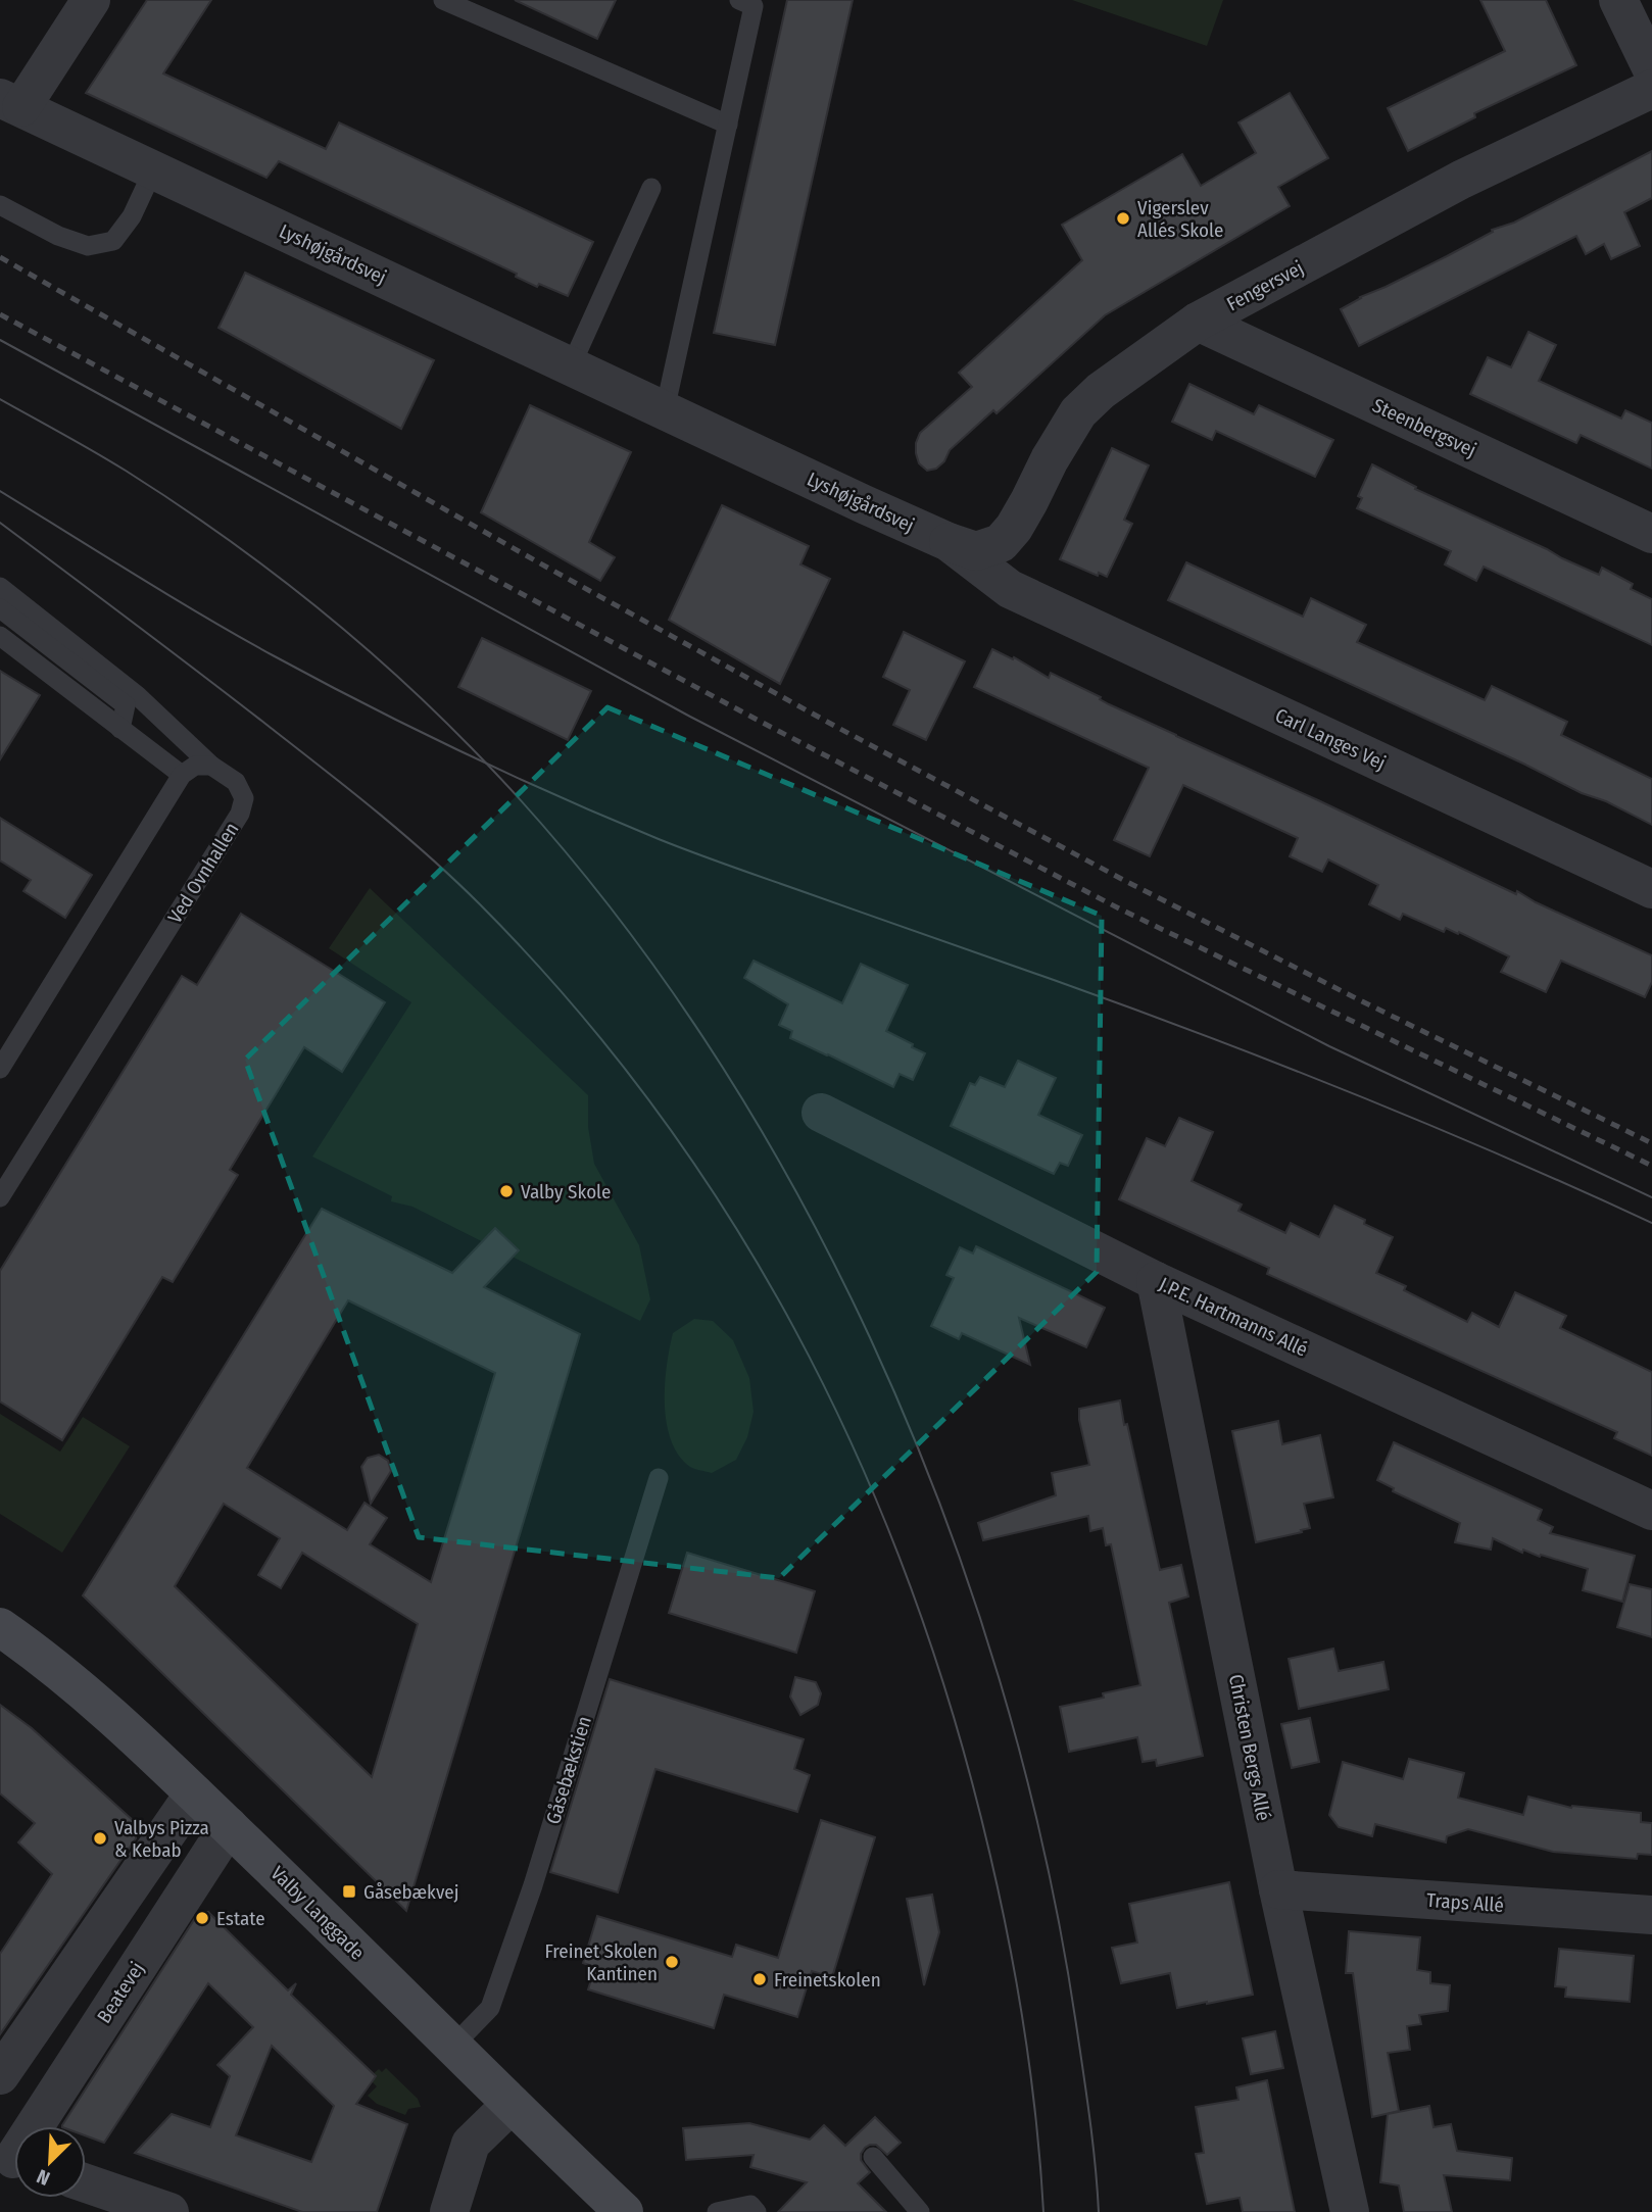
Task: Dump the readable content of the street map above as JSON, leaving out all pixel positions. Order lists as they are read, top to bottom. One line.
{"streets":{"street":["Lyshøjgårdsvej","Fengersvej","Steenbergsvej","Carl Langes Vej","J.P.E. Hartmanns Allé","Christen Bergs Allé","Traps Allé","Valby Langgade","Beatevej"],"lane":["Ved Ovnhallen","Gåsebækstien"]},"crossings":[["Lyshøjgårdsvej","Fengersvej"],["Lyshøjgårdsvej","Carl Langes Vej"],["Fengersvej","Steenbergsvej"],["J.P.E. Hartmanns Allé","Christen Bergs Allé"],["Christen Bergs Allé","Traps Allé"],["Gåsebækstien","Valby Langgade"],["Valby Langgade","Beatevej"]],"places":{"other":["Vigerslev Allés Skole","Valby Skole","Valbys Pizza & Kebab","Estate","Freinet Skolen Kantinen","Freinetskolen"],"transit":["Gåsebækvej"]},"north":"bottom left"}
